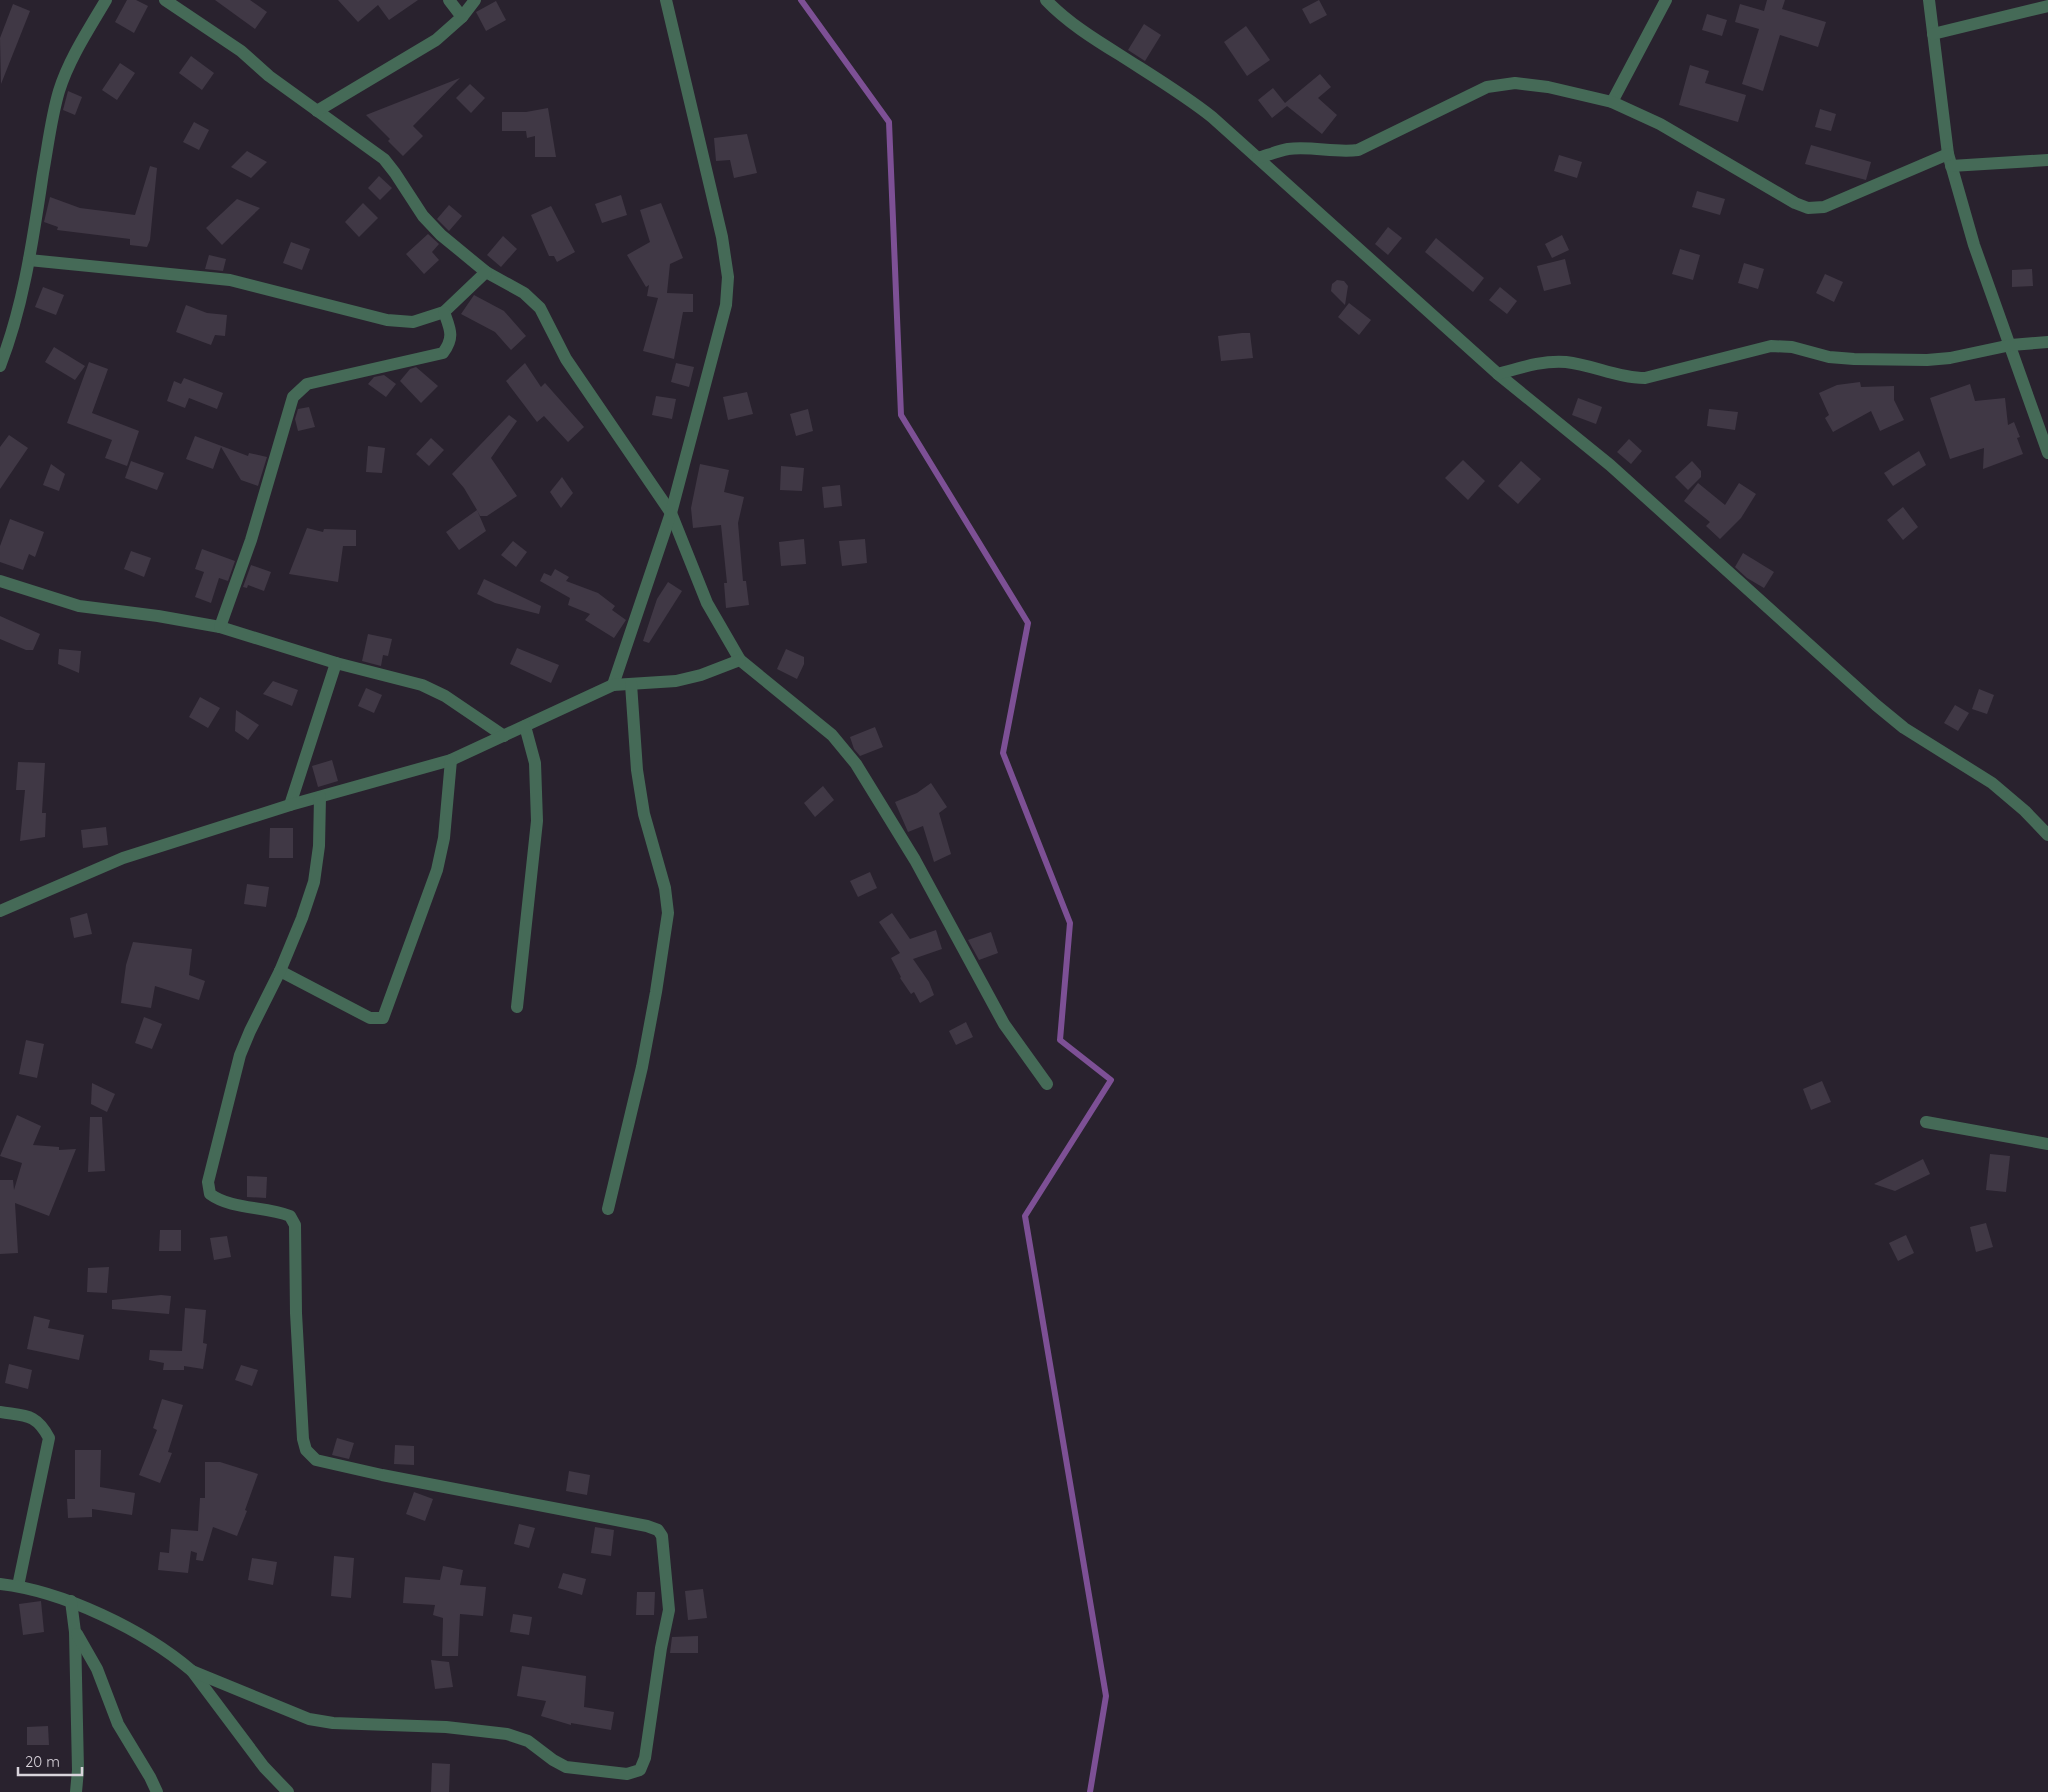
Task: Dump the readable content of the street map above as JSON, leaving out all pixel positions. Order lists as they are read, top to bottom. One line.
{"scale_bar":"20 m"}
